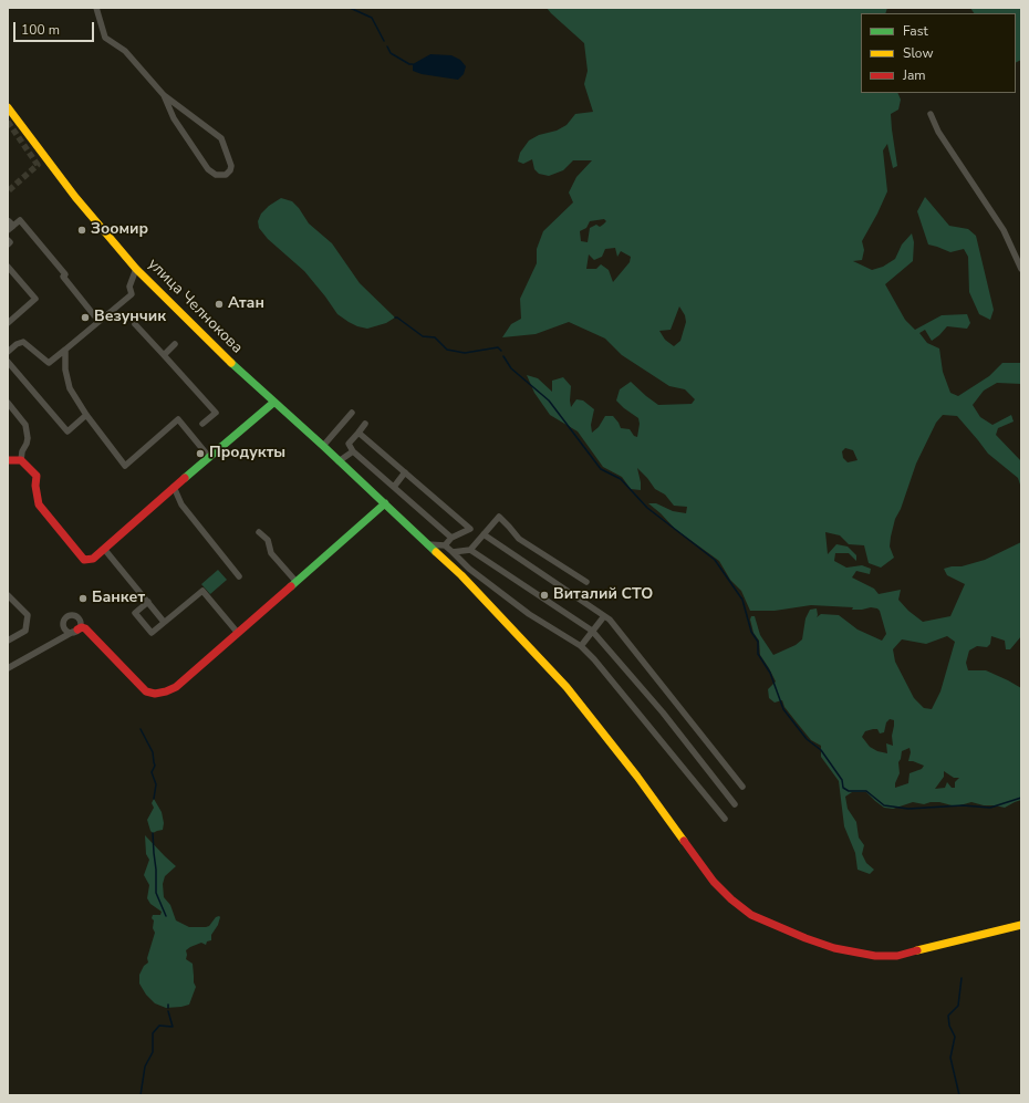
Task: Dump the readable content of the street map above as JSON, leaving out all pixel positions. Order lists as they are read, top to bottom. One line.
{"streets":{"main road":["улица Челнокова"]},"places":["Зоомир","Атан","Везунчик","Продукты","Виталий СТО","Банкет"],"legend":["Fast","Slow","Jam"],"scale_bar":"100 m"}
